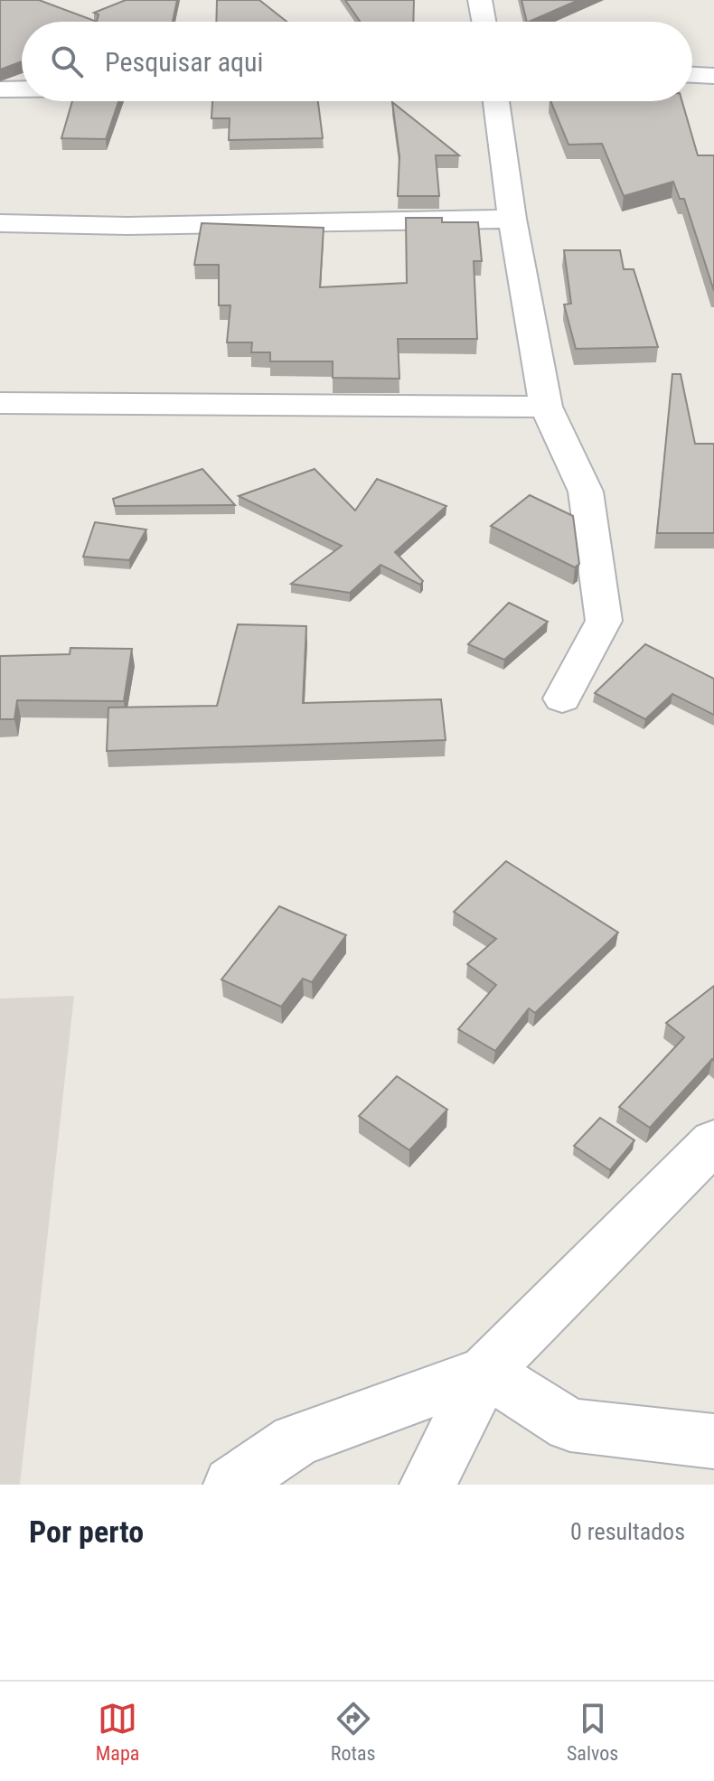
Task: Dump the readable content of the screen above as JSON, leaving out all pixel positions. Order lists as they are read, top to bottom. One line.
{"page":{"search":"Pesquisar aqui","heading":["Por perto","0 resultados"],"nav":["Mapa","Rotas","Salvos"]}}
